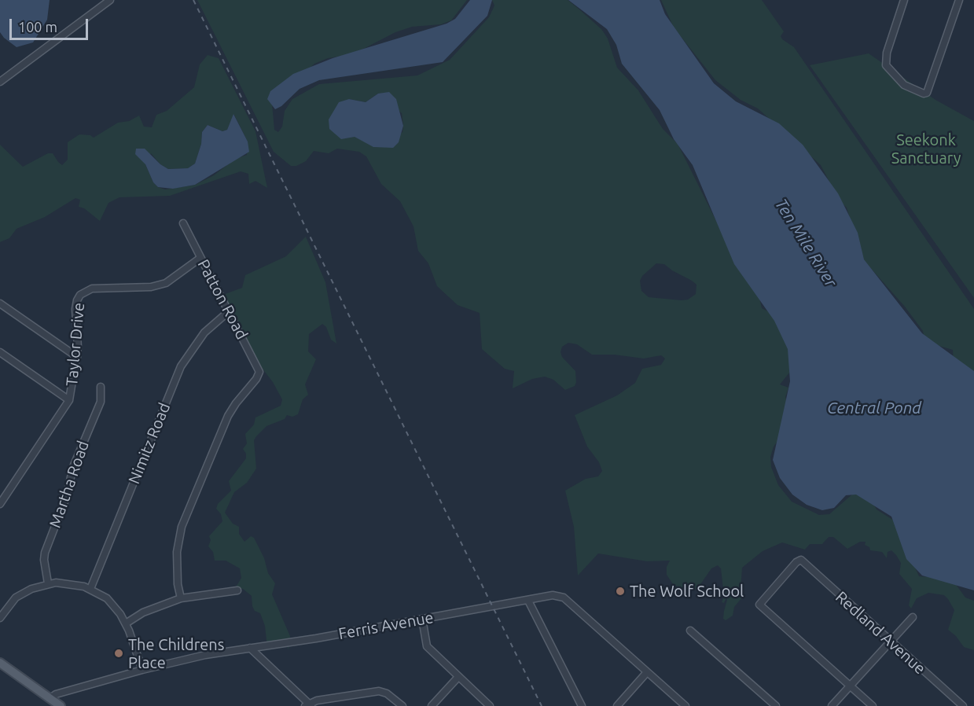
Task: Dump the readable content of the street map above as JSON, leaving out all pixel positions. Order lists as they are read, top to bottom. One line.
{"streets":{"street":["Patton Road","Taylor Drive","Nimitz Road","Martha Road","Ferris Avenue","Redland Avenue"]},"crossings":[["Patton Road","Taylor Drive"],["Patton Road","Nimitz Road"]],"water":["Ten Mile River","Central Pond"],"parks":["Seekonk Sanctuary"],"places":["The Wolf School","The Childrens Place"],"scale_bar":"100 m"}
